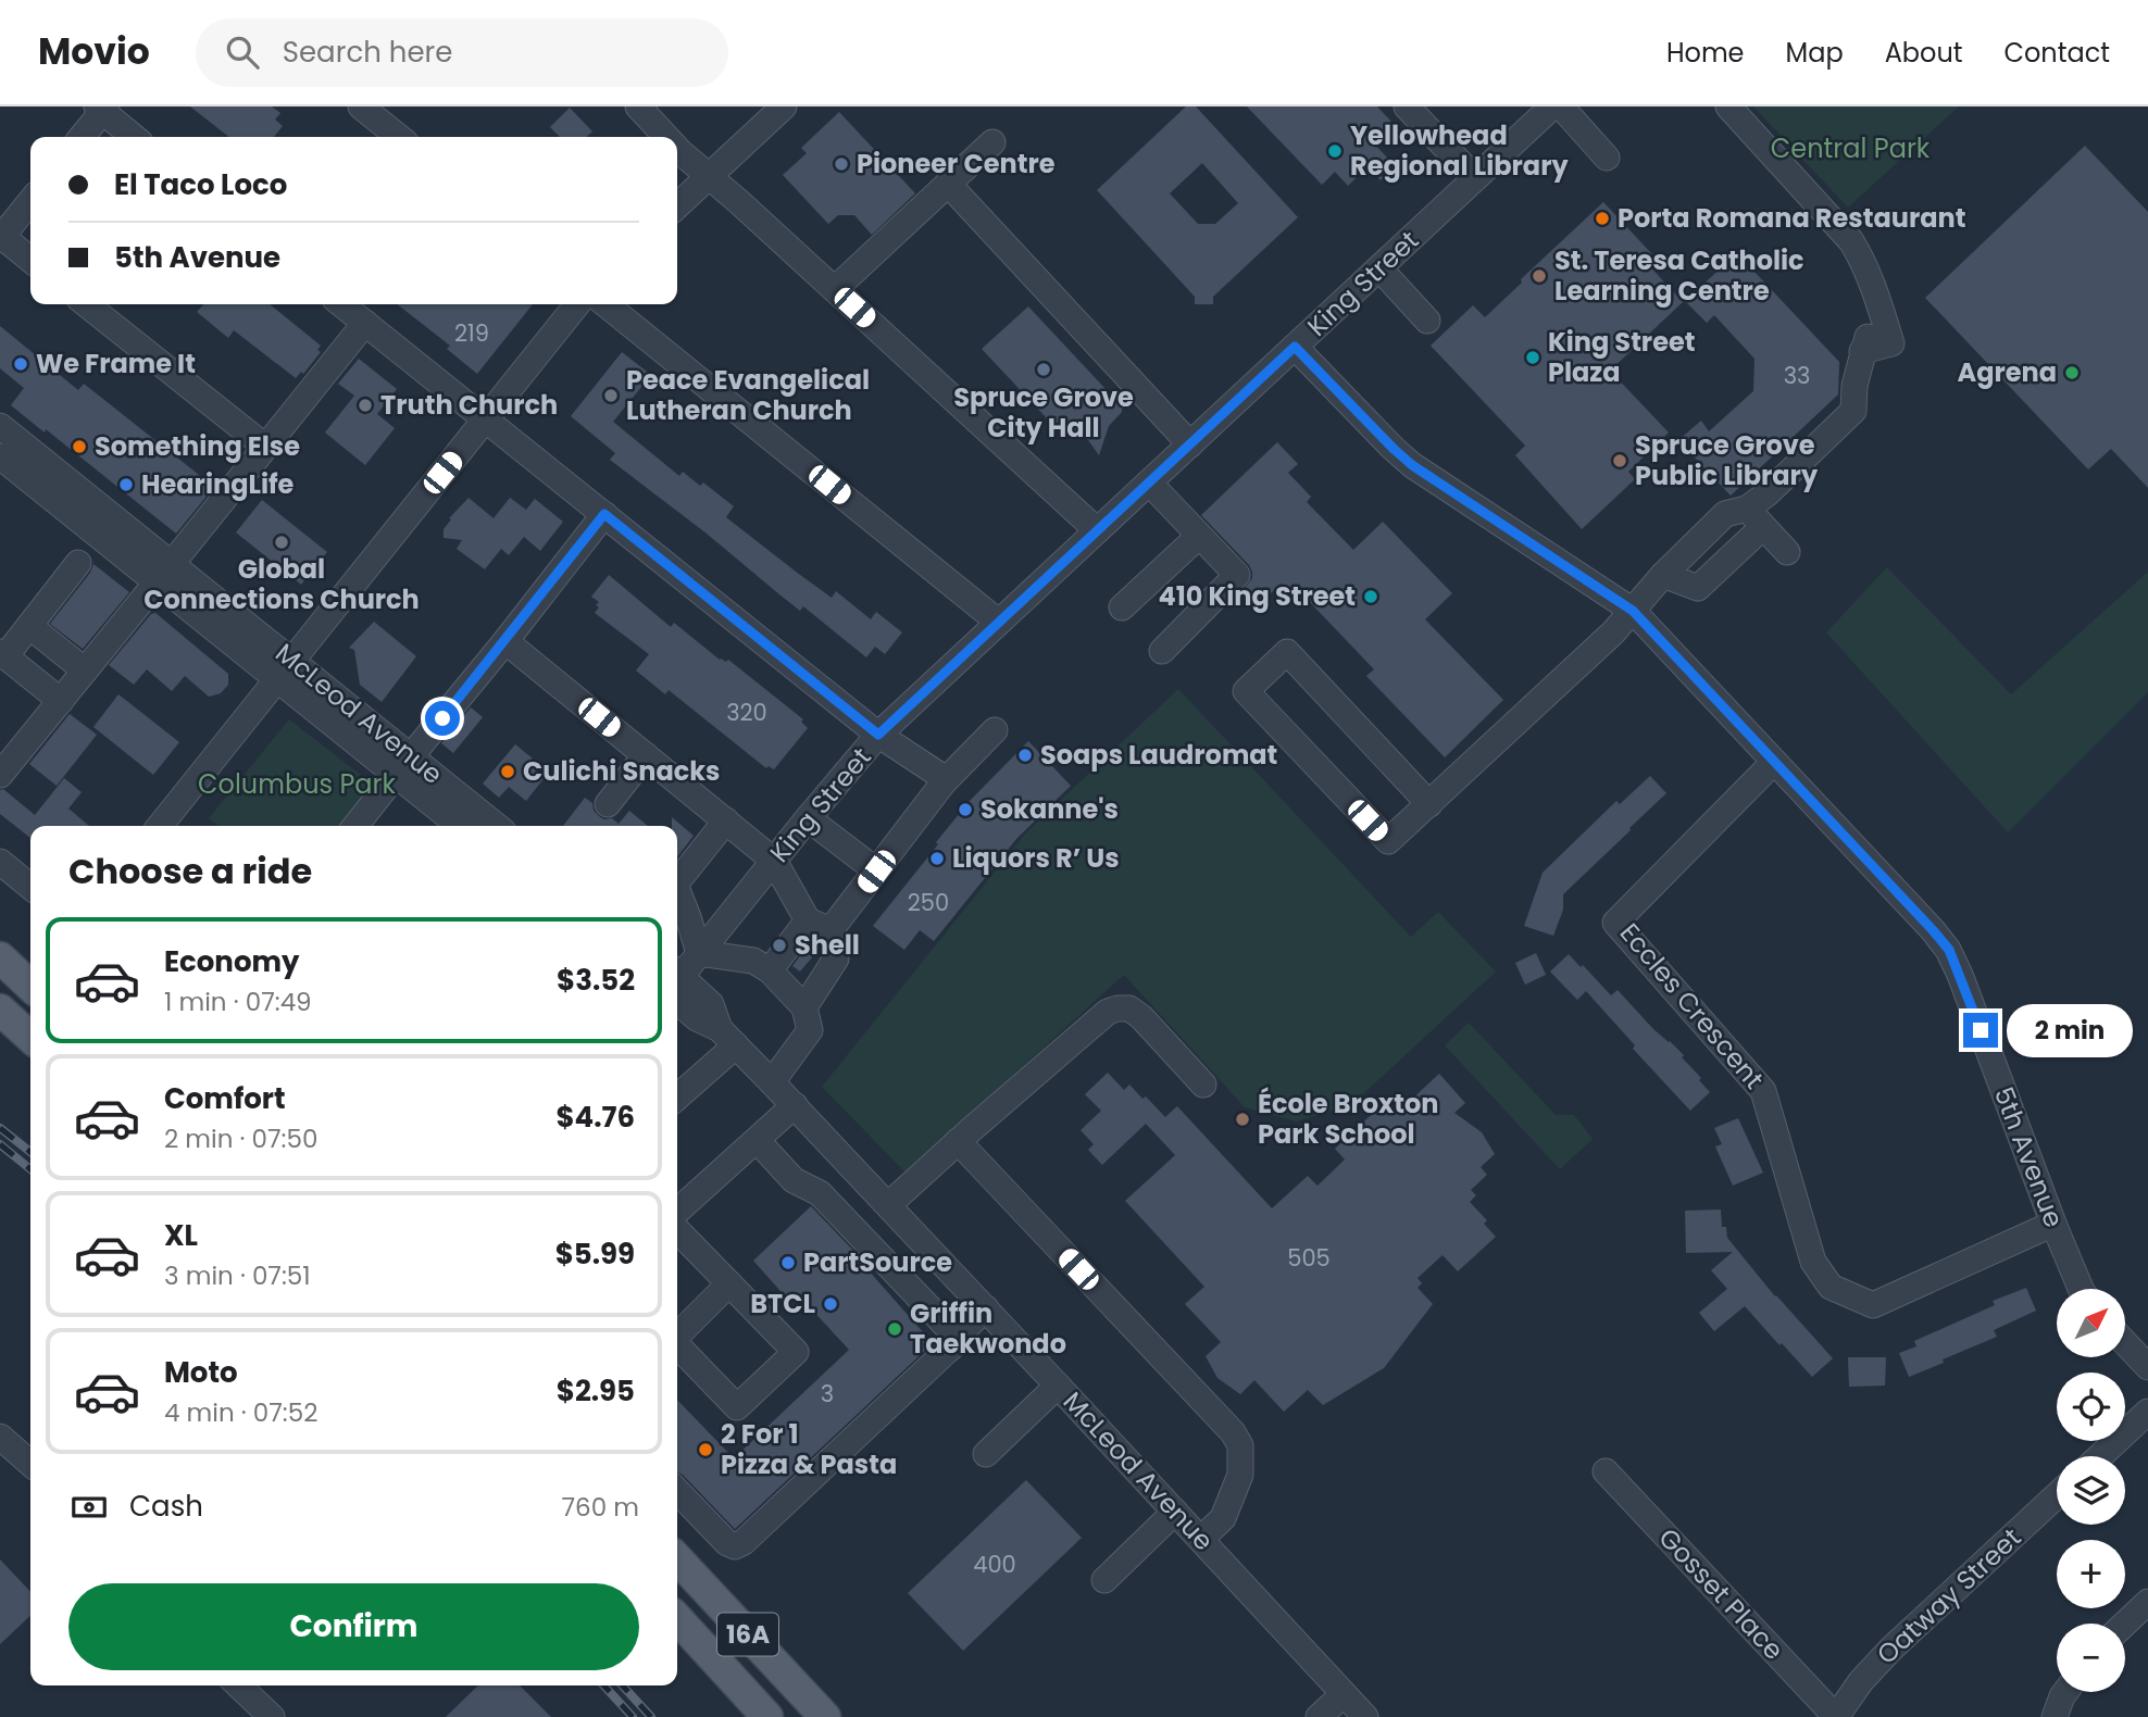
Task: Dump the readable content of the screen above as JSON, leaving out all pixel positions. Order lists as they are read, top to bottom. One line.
{"streets":{"main road":["16A"],"street":["King Street","McLeod Avenue","Eccles Crescent","5th Avenue","Gosset Place","Oatway Street"]},"crossings":[["King Street","5th Avenue"],["Eccles Crescent","5th Avenue"],["Gosset Place","Oatway Street"]],"parks":["Central Park","Columbus Park"],"places":["Yellowhead Regional Library","Pioneer Centre","Porta Romana Restaurant","St. Teresa Catholic Learning Centre","King Street Plaza","We Frame It","Spruce Grove City Hall","Agrena","Peace Evangelical Lutheran Church","Truth Church","Something Else","Spruce Grove Public Library","HearingLife","Global Connections Church","410 King Street","Soaps Laudromat","Culichi Snacks","Sokanne's","Liquors R’ Us","Shell","École Broxton Park School","PartSource","BTCL","Griffin Taekwondo","2 For 1 Pizza & Pasta"],"house_numbers":["219","33","320","250","505","3","400"],"north":"top right","page":{"header":"Movio","search":"Search here","nav":["Home","Map","About","Contact"],"banner":["El Taco Loco","5th Avenue"],"heading":"Choose a ride","list":[{"name":"Economy","note":"1 min · 07:49","value":"$3.52"},{"name":"Comfort","note":"2 min · 07:50","value":"$4.76"},{"name":"XL","note":"3 min · 07:51","value":"$5.99"},{"name":"Moto","note":"4 min · 07:52","value":"$2.95"}],"bubble":"2 min","map_buttons":["+","−"],"pay":["Cash","760 m"],"buttons":"Confirm"}}
